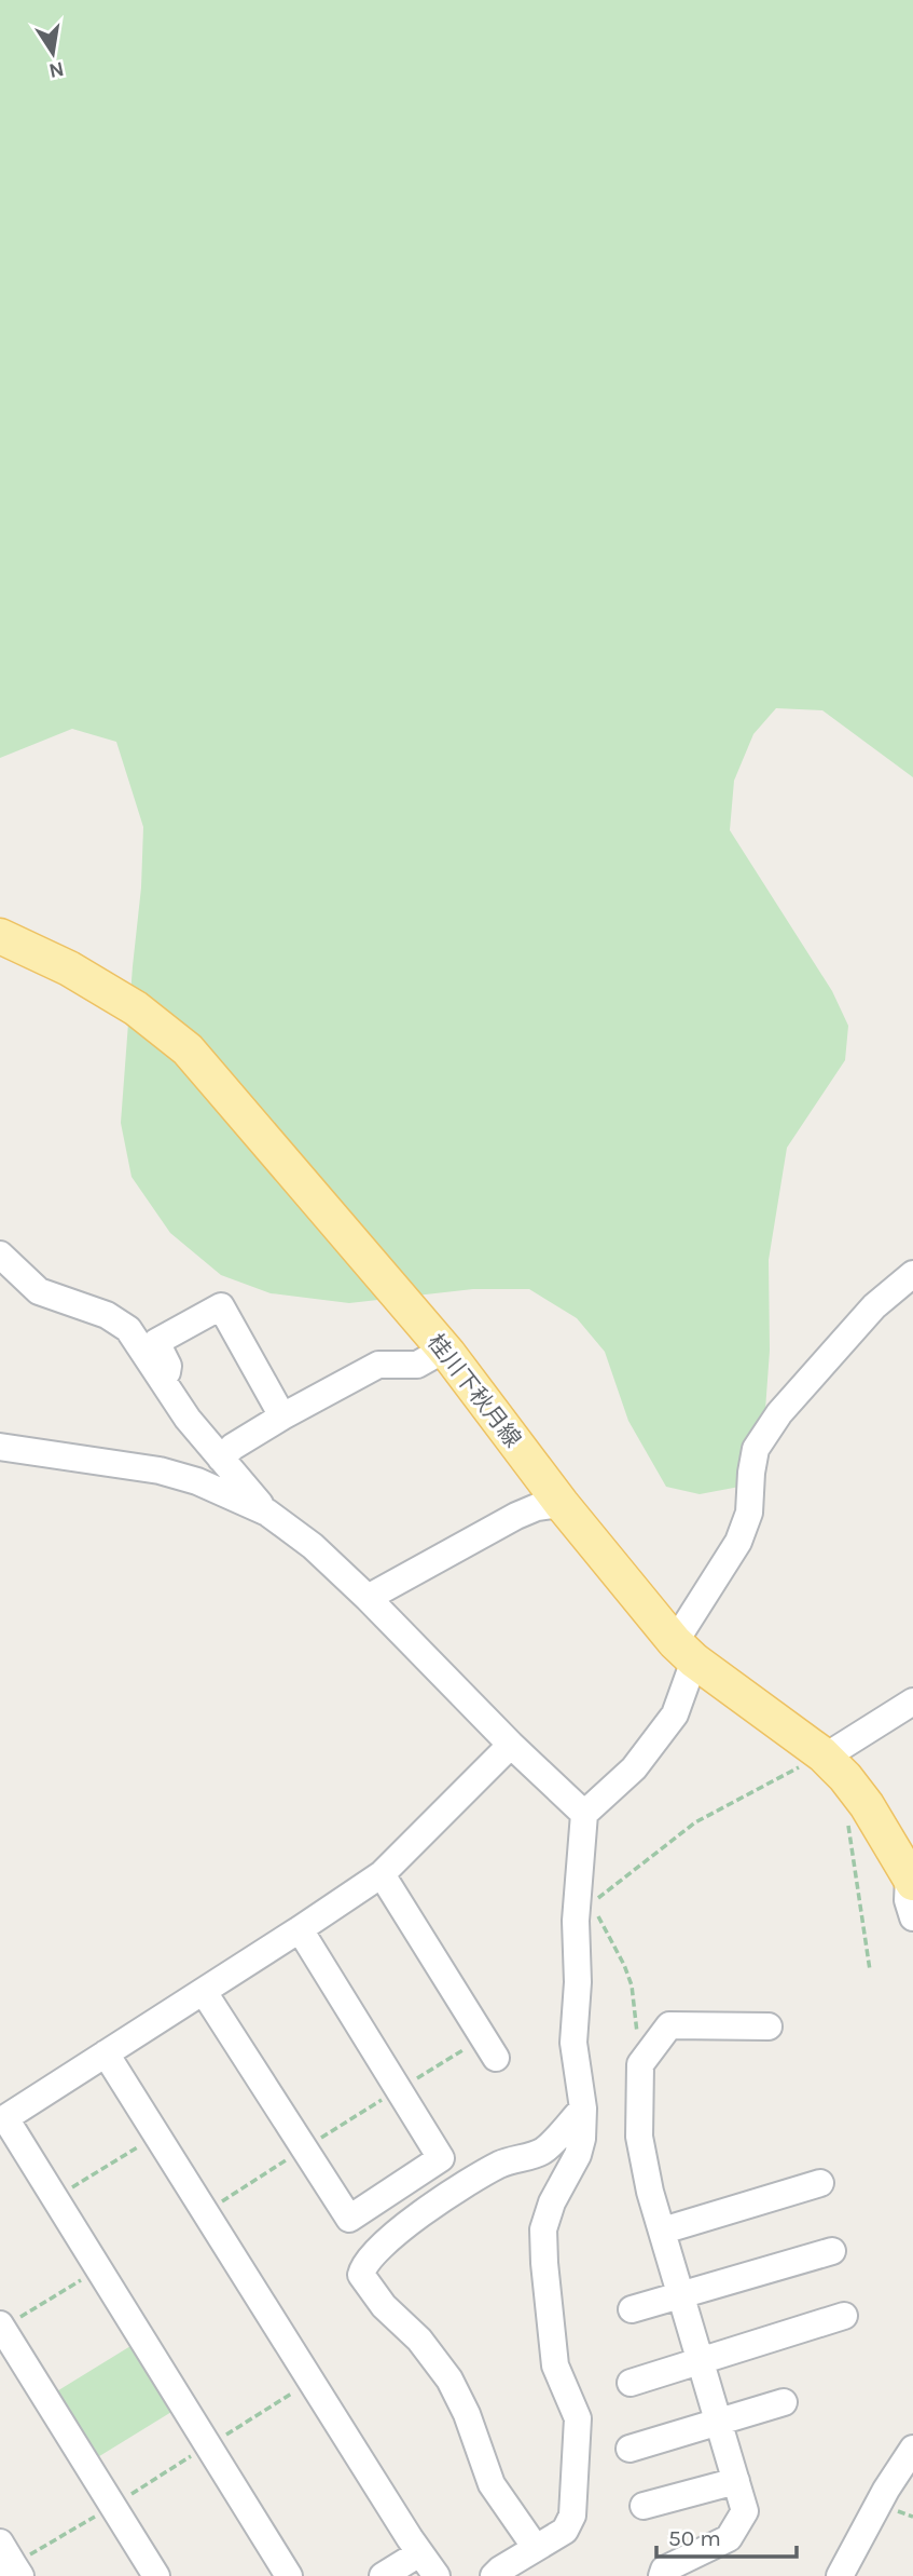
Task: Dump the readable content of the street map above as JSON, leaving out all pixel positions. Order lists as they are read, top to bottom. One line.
{"streets":{"main road":["桂川下秋月線"]},"scale_bar":"50 m","north":"bottom"}
